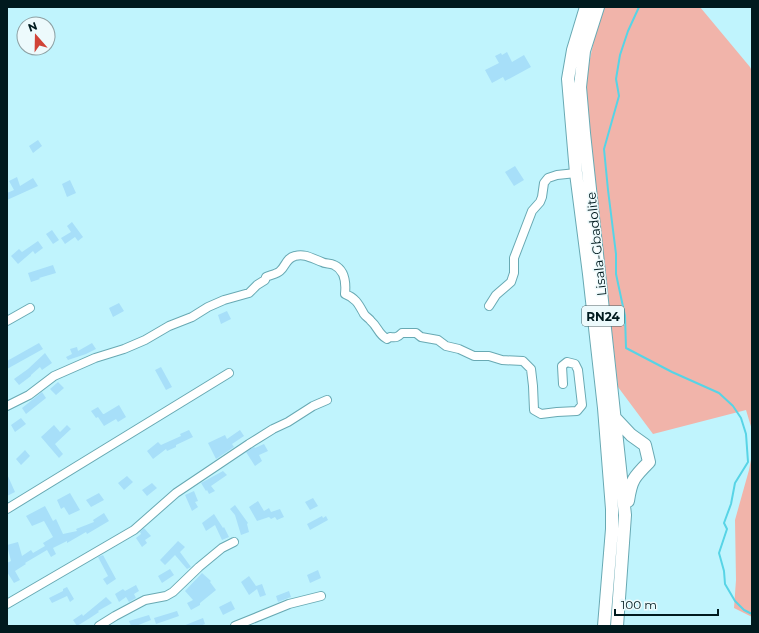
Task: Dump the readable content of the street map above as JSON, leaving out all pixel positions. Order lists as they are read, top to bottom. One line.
{"streets":{"main road":["Lisala-Gbadolite","RN24"]},"scale_bar":"100 m","north":"top"}
